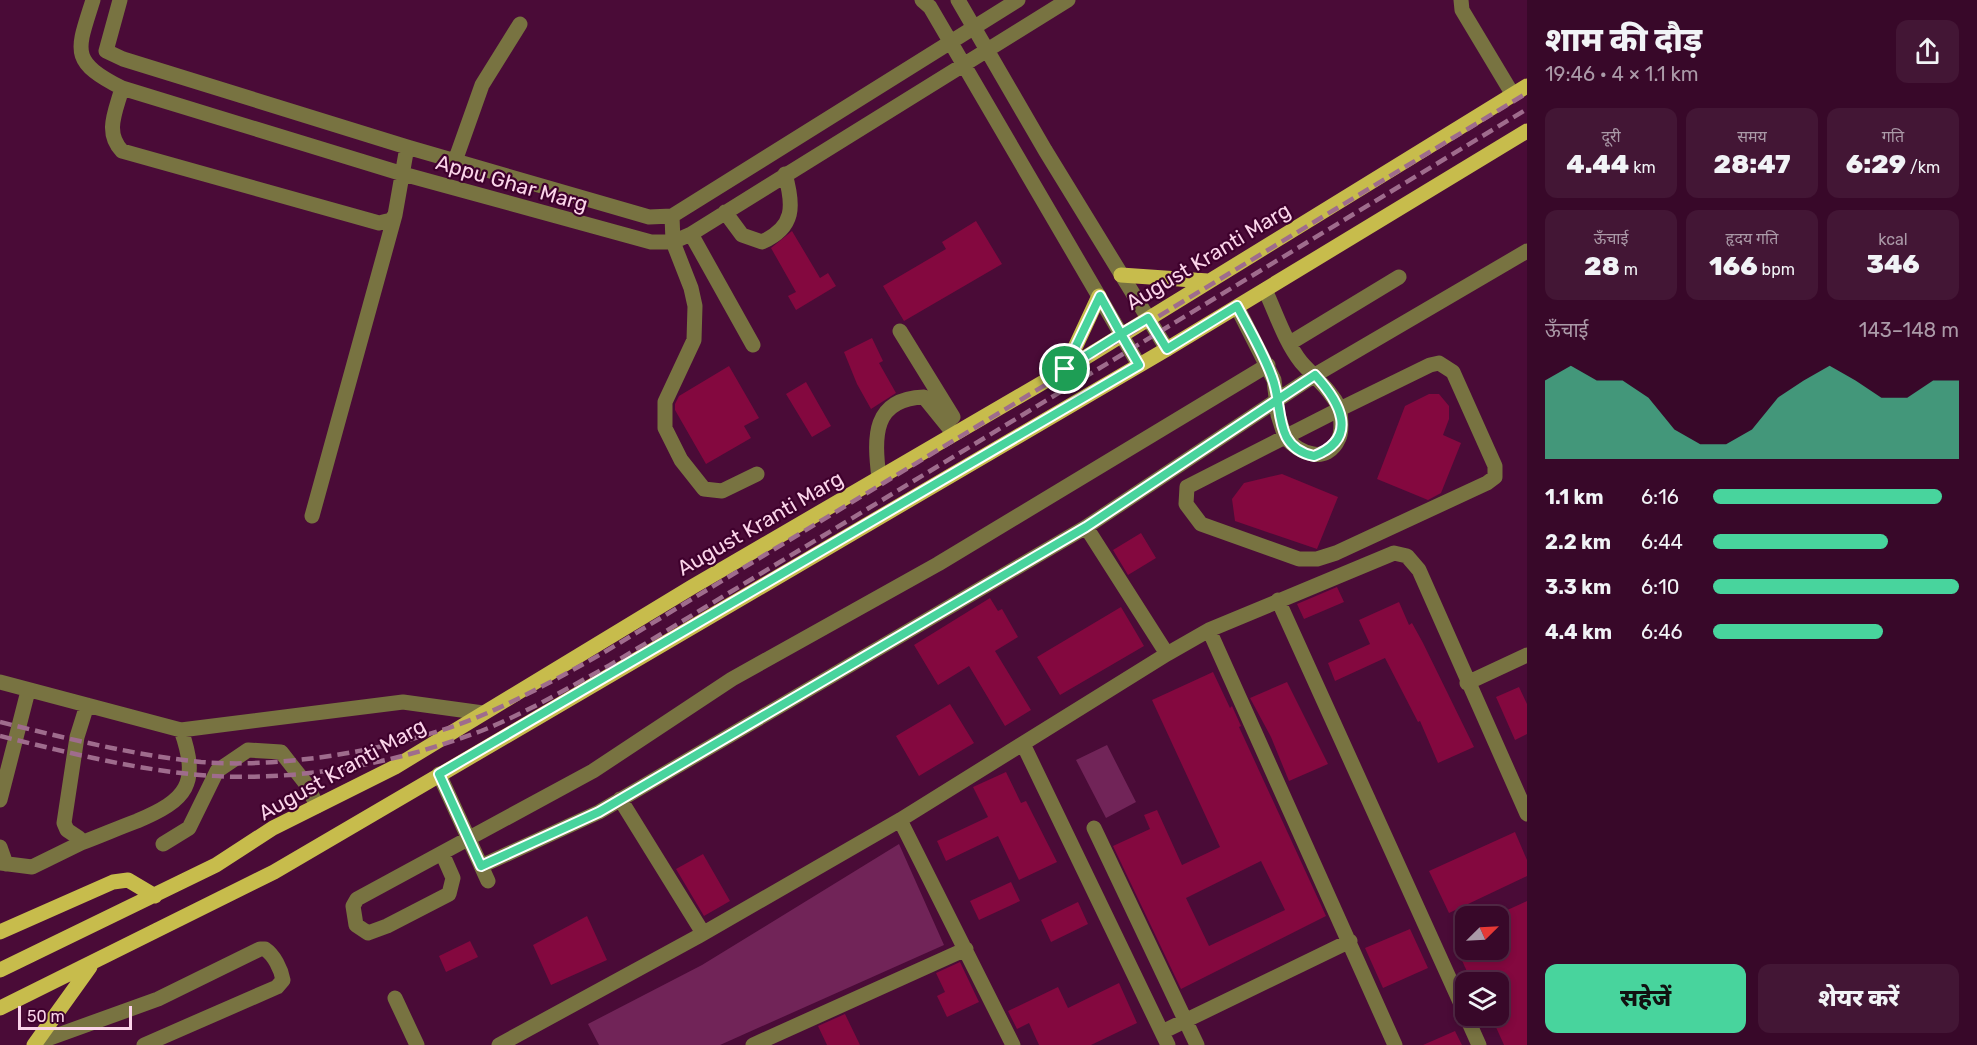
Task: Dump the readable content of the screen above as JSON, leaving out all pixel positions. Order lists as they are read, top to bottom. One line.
{"streets":{"main road":["August Kranti Marg"],"street":["Appu Ghar Marg"]},"scale_bar":"50 m","north":"top right","page":{"heading":["शाम की दौड़","19:46 · 4 × 1.1 km"],"stats":[["दूरी","4.44 km"],["समय","28:47"],["गति","6:29 /km"],["ऊँचाई","28 m"],["हृदय गति","166 bpm"],["kcal","346"]],"chart":["ऊँचाई","143–148 m"],"list":[{"name":"1.1 km","note":"6:16"},{"name":"2.2 km","note":"6:44"},{"name":"3.3 km","note":"6:10"},{"name":"4.4 km","note":"6:46"}],"buttons":["सहेजें","शेयर करें"],"scale":"50 m"}}
